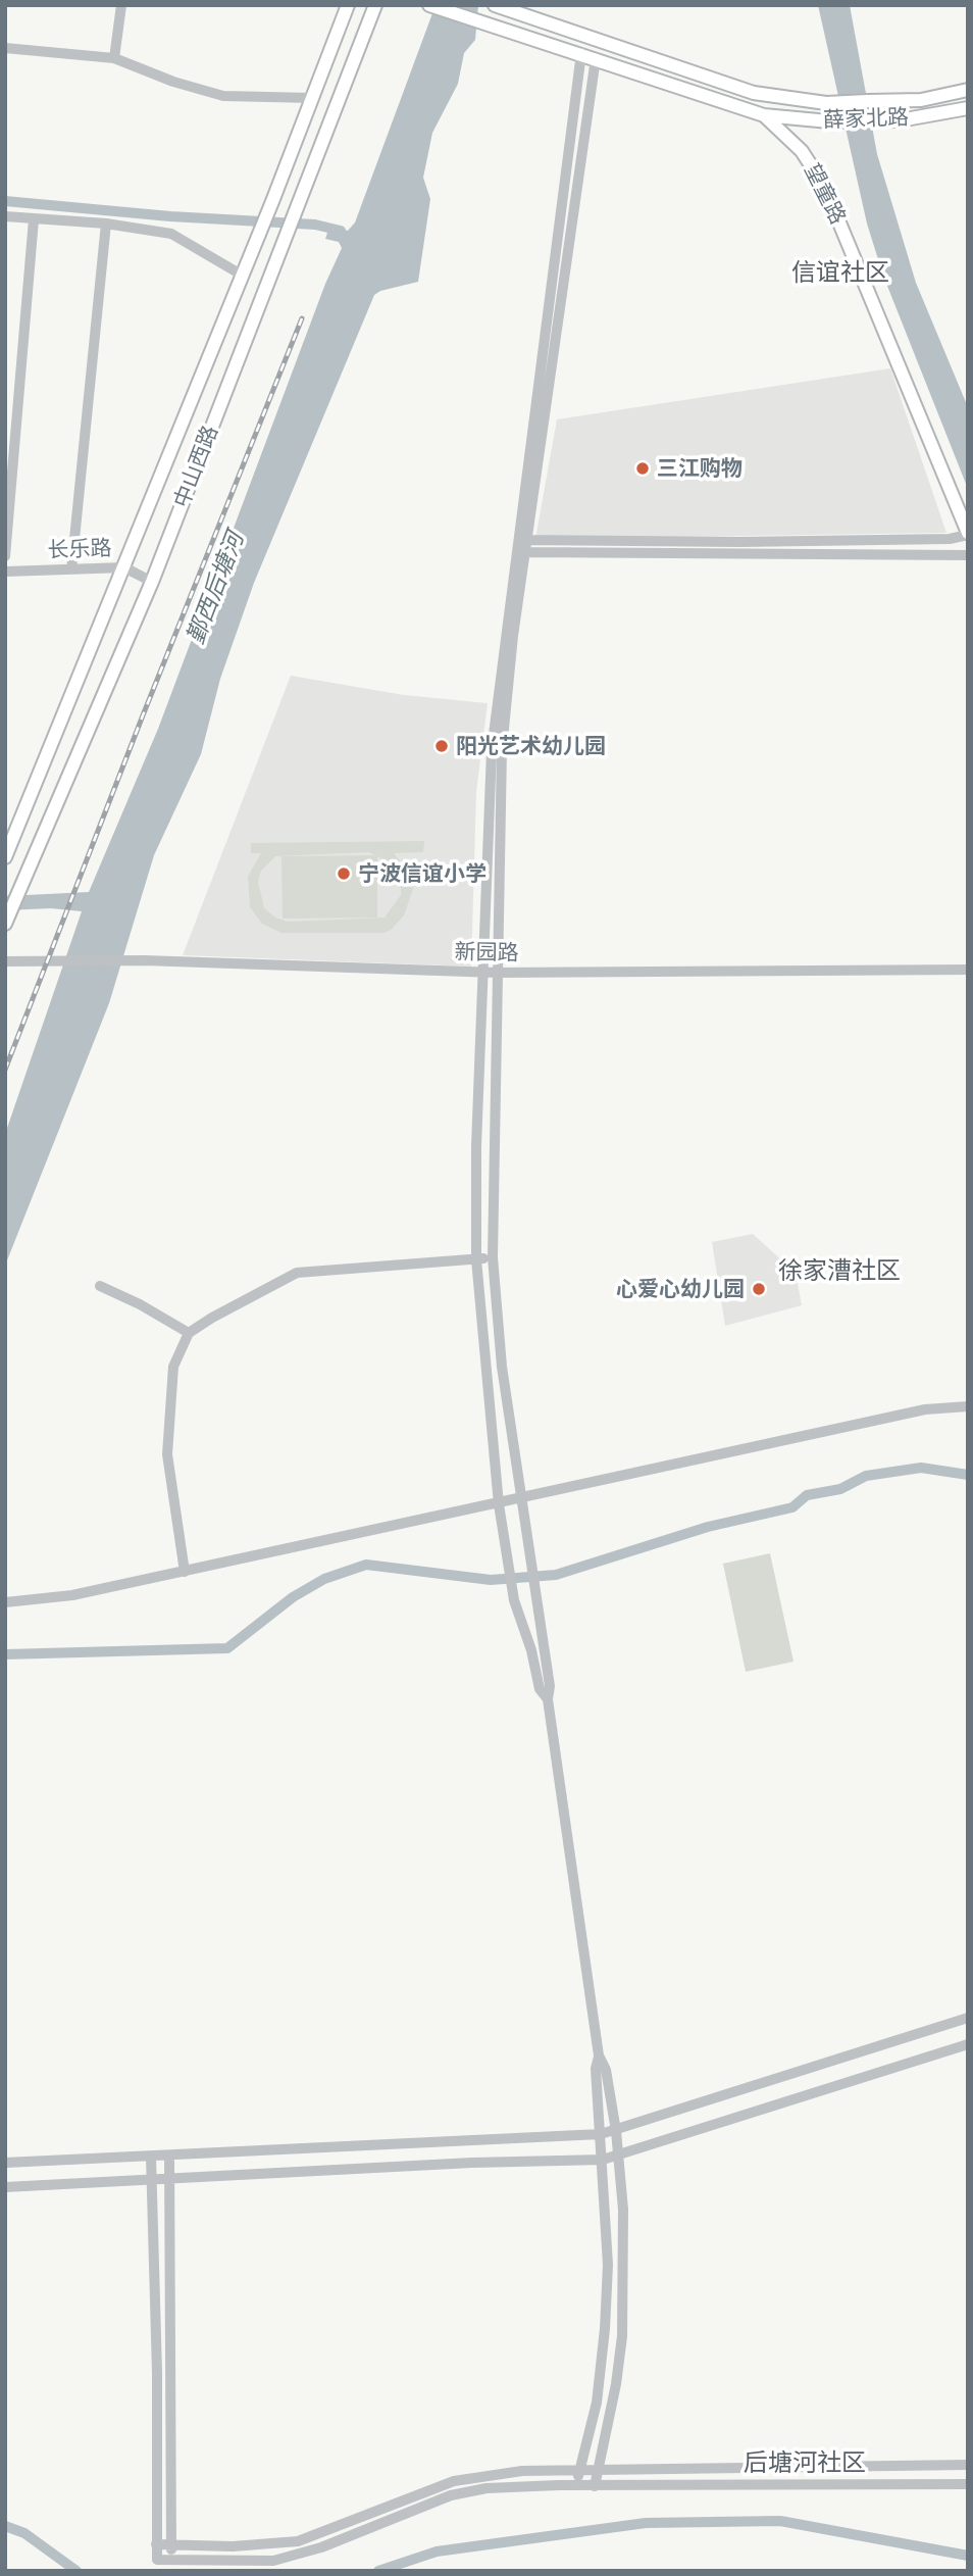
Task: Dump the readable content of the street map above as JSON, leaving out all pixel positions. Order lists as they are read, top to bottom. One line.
{"streets":{"main road":["薛家北路","望童路","中山西路"],"street":["长乐路","新园路"]},"crossings":[["薛家北路","望童路"],["中山西路","长乐路"]],"districts":["信谊社区","徐家漕社区","后塘河社区"],"water":["鄞西后塘河"],"places":["三江购物","阳光艺术幼儿园","宁波信谊小学","心爱心幼儿园"]}
